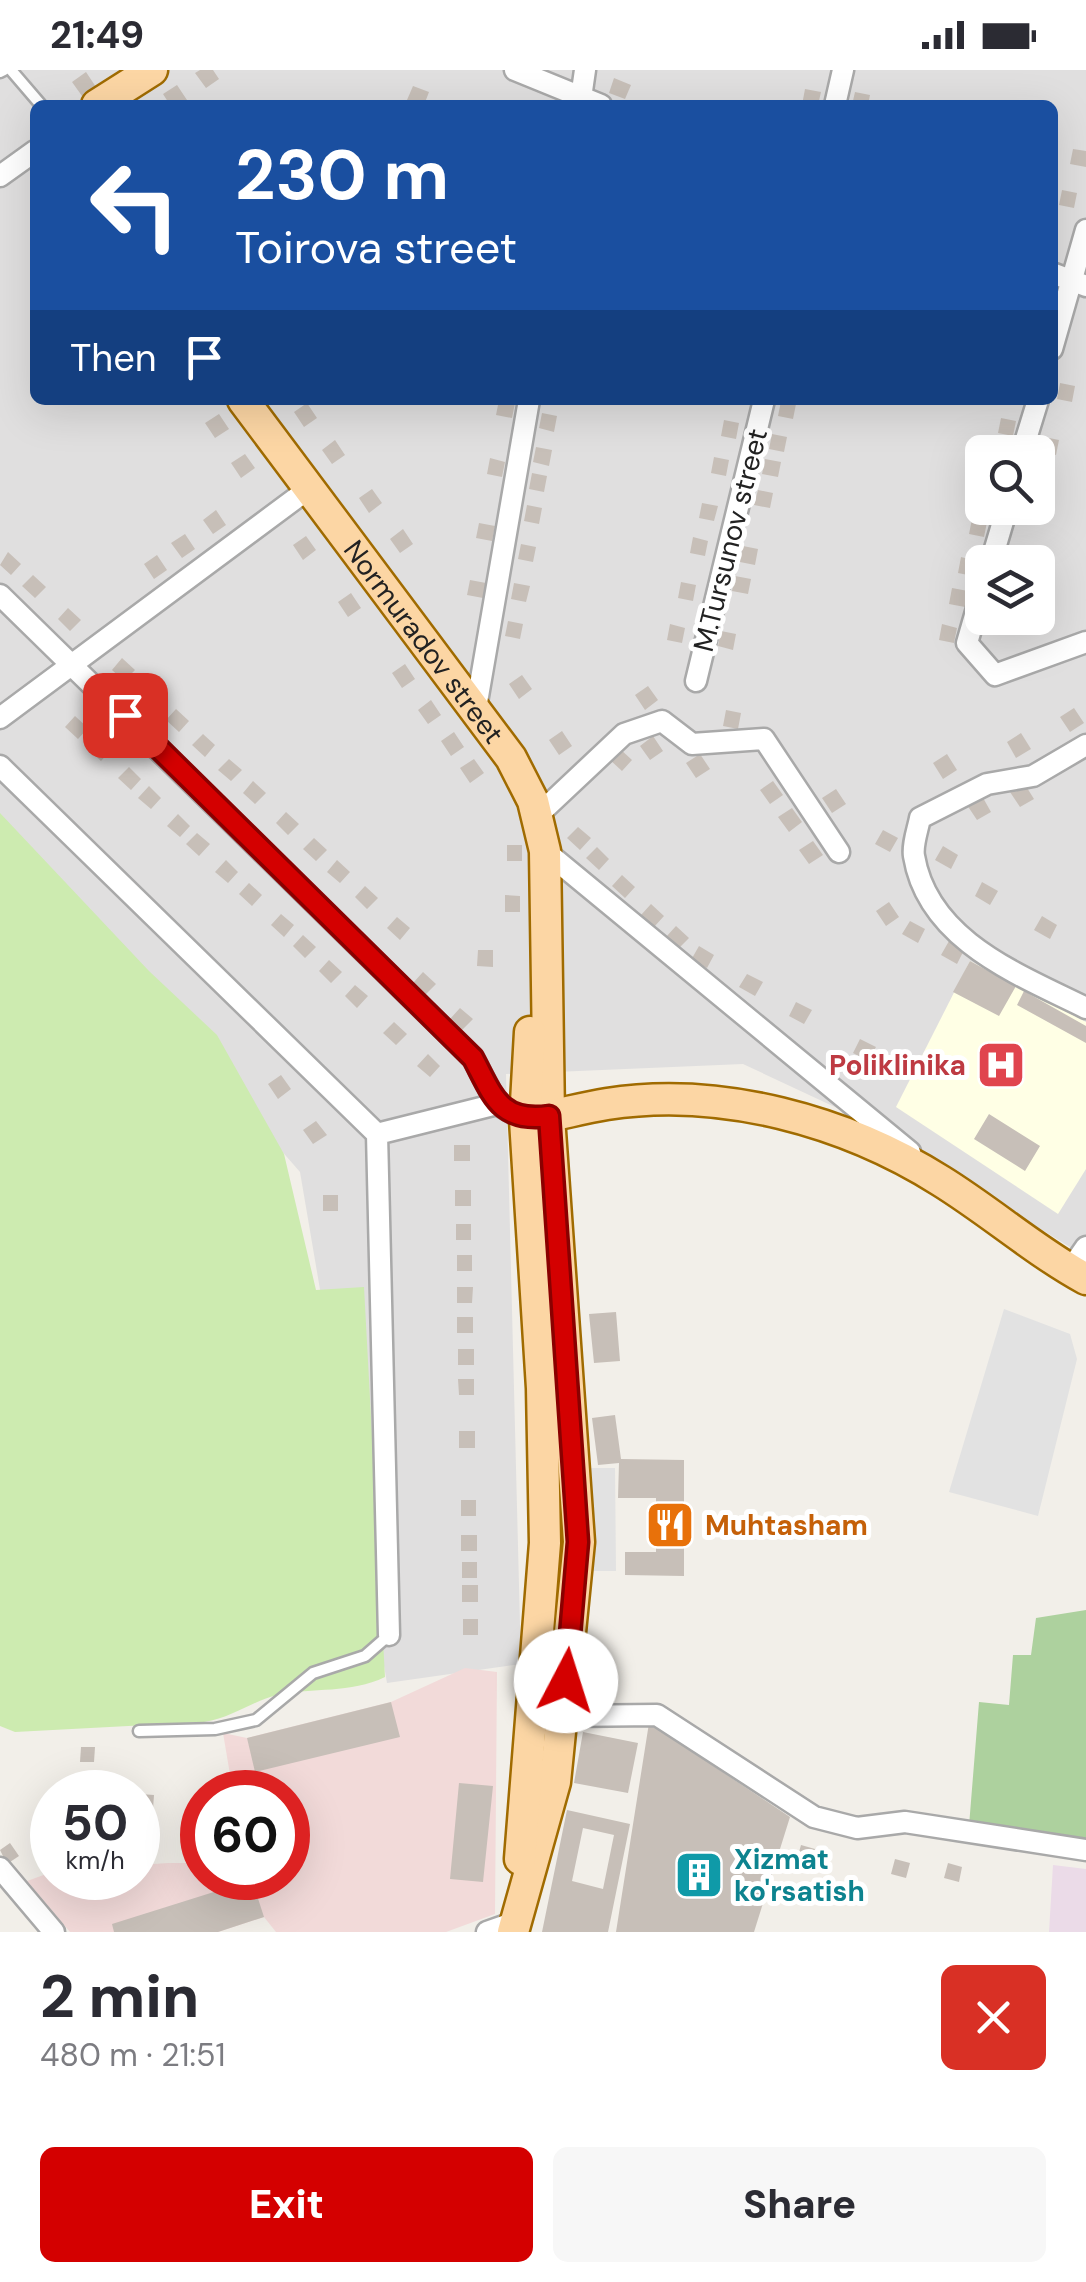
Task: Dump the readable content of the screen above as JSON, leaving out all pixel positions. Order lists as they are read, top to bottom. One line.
{"streets":{"main road":["Normuradov street"],"street":["M.Tursunov street"]},"places":{"hospital":["Poliklinika"],"restaurant":["Muhtasham"],"building":["Xizmat ko'rsatish"]},"page":{"status":"21:49","turn":["230 m","Toirova street"],"then":"Then","speed":"50 km/h","limit":"60","heading":["2 min","480 m · 21:51"],"buttons":["Exit","Share"]}}
